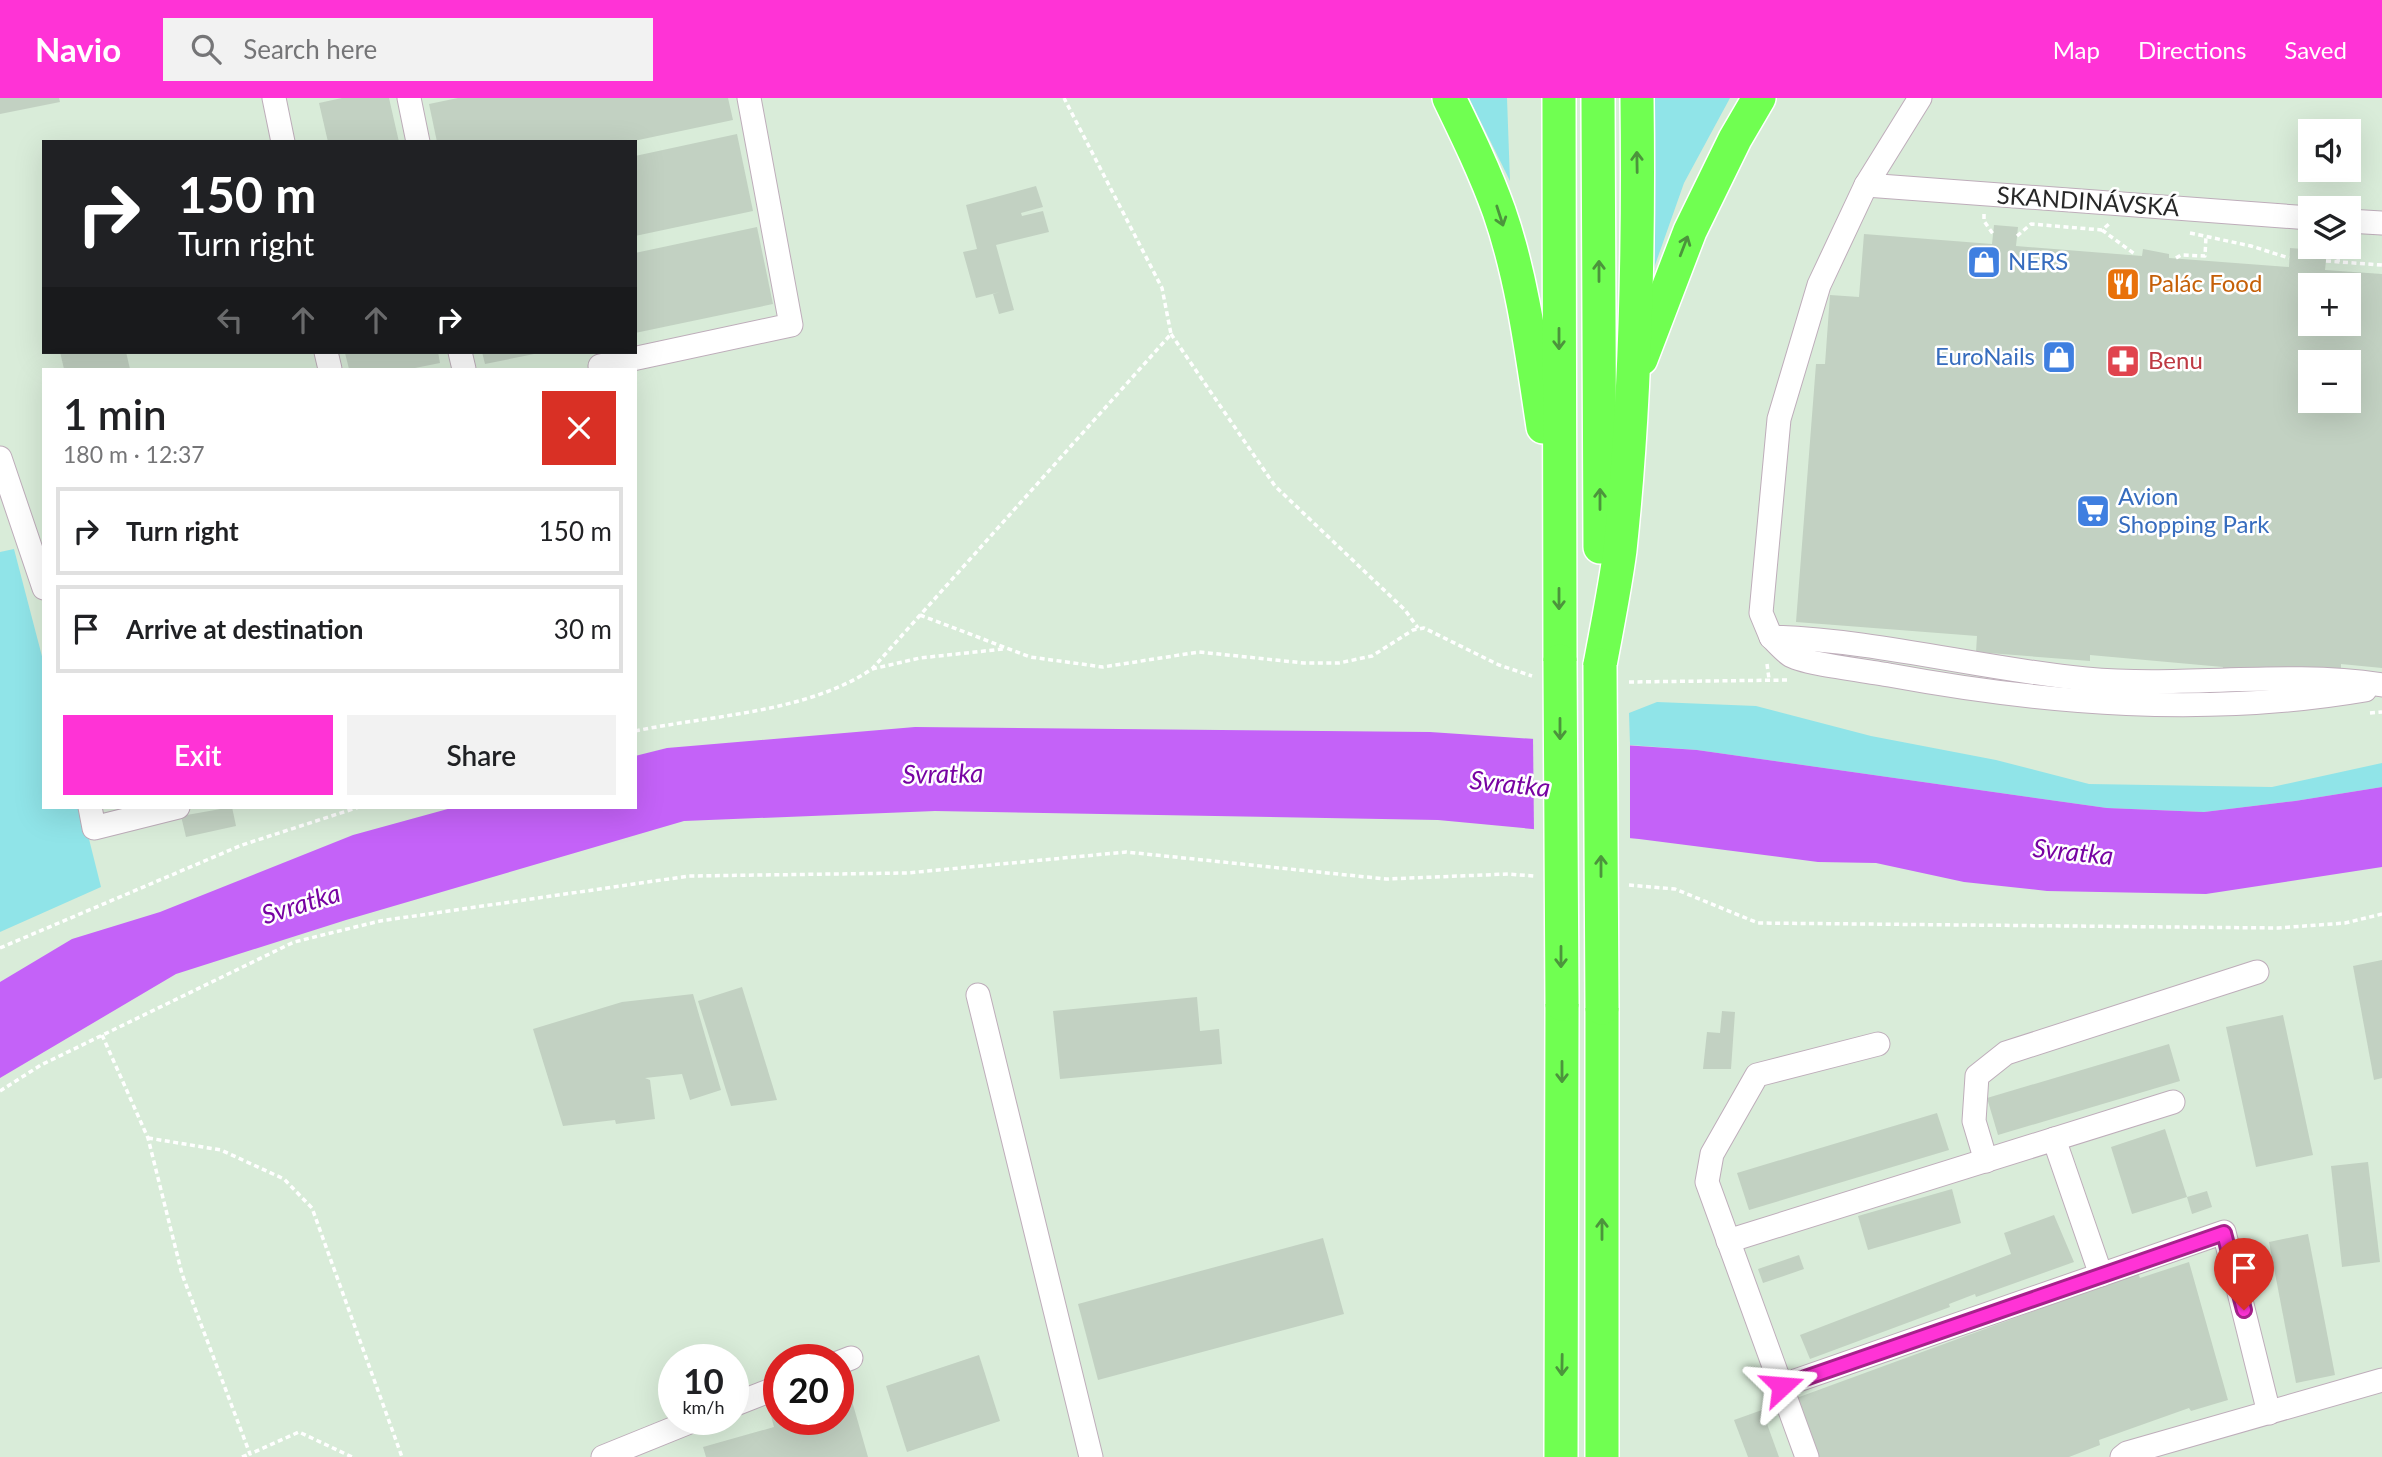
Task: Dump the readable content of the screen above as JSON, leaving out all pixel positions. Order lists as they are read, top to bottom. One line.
{"streets":{"street":["SKANDINÁVSKÁ"]},"water":["Svratka"],"places":{"shop":["NERS","EuroNails"],"restaurant":["Palác Food"],"pharmacy":["Benu"],"supermarket":["Avion Shopping Park"]},"page":{"header":"Navio","search":"Search here","nav":["Map","Directions","Saved"],"map_buttons":["+","−"],"turn":["150 m","Turn right"],"heading":["1 min","180 m · 12:37"],"list":[{"name":"Turn right","value":"150 m"},{"name":"Arrive at destination","value":"30 m"}],"buttons":["Exit","Share"],"speed":"10 km/h","limit":"20"}}
